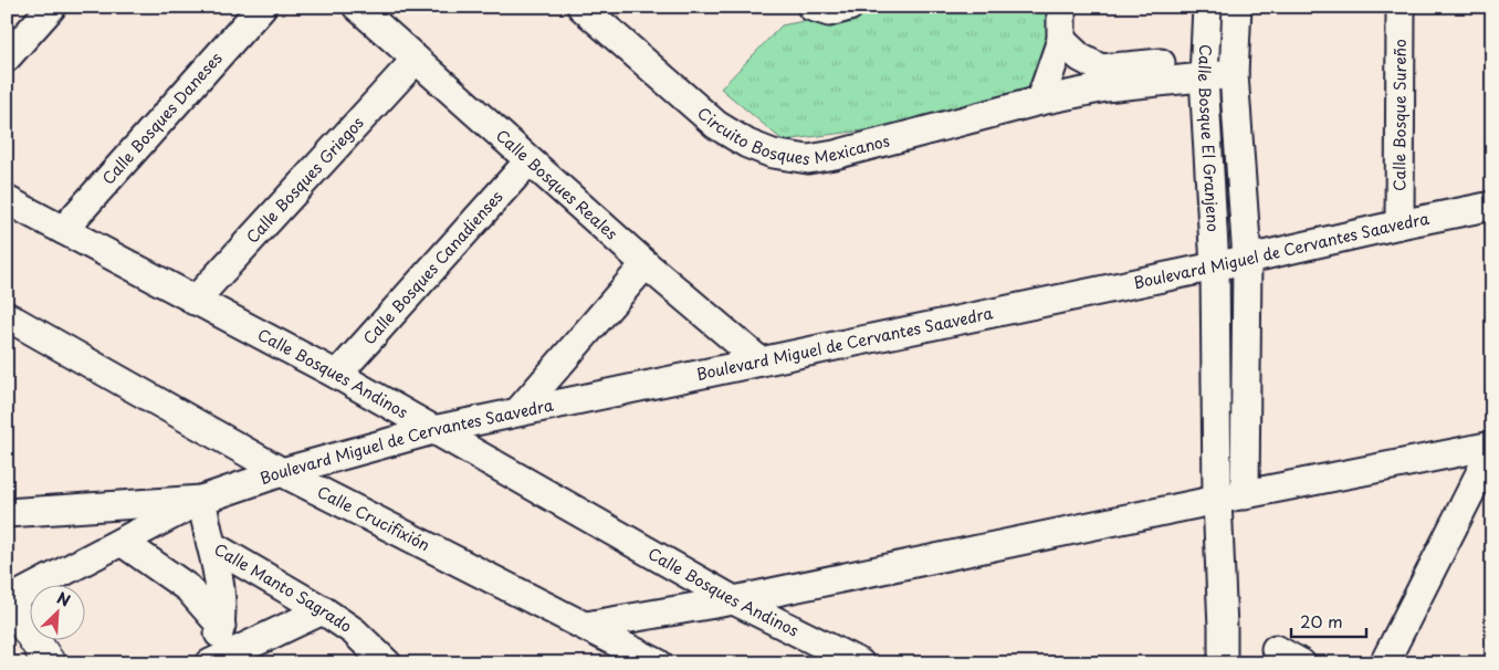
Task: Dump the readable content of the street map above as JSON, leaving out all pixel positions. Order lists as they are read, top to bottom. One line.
{"streets":{"street":["Calle Bosque Sureño","Calle Bosques Daneses","Circuito Bosques Mexicanos","Calle Bosque El Granjeno","Calle Bosques Griegos","Calle Bosques Reales","Boulevard Miguel de Cervantes Saavedra","Calle Bosques Canadienses","Calle Bosques Andinos","Calle Crucifixión","Calle Manto Sagrado"]},"crossings":[["Calle Bosque Sureño","Boulevard Miguel de Cervantes Saavedra"],["Calle Bosques Daneses","Calle Bosques Andinos"],["Circuito Bosques Mexicanos","Calle Bosque El Granjeno"],["Calle Bosque El Granjeno","Boulevard Miguel de Cervantes Saavedra"],["Calle Bosques Griegos","Calle Bosques Reales"],["Calle Bosques Griegos","Calle Bosques Andinos"],["Calle Bosques Reales","Boulevard Miguel de Cervantes Saavedra"],["Calle Bosques Reales","Calle Bosques Canadienses"],["Boulevard Miguel de Cervantes Saavedra","Calle Bosques Andinos"],["Boulevard Miguel de Cervantes Saavedra","Calle Crucifixión"],["Boulevard Miguel de Cervantes Saavedra","Calle Manto Sagrado"],["Calle Bosques Canadienses","Calle Bosques Andinos"]],"scale_bar":"20 m","north":"top right"}
